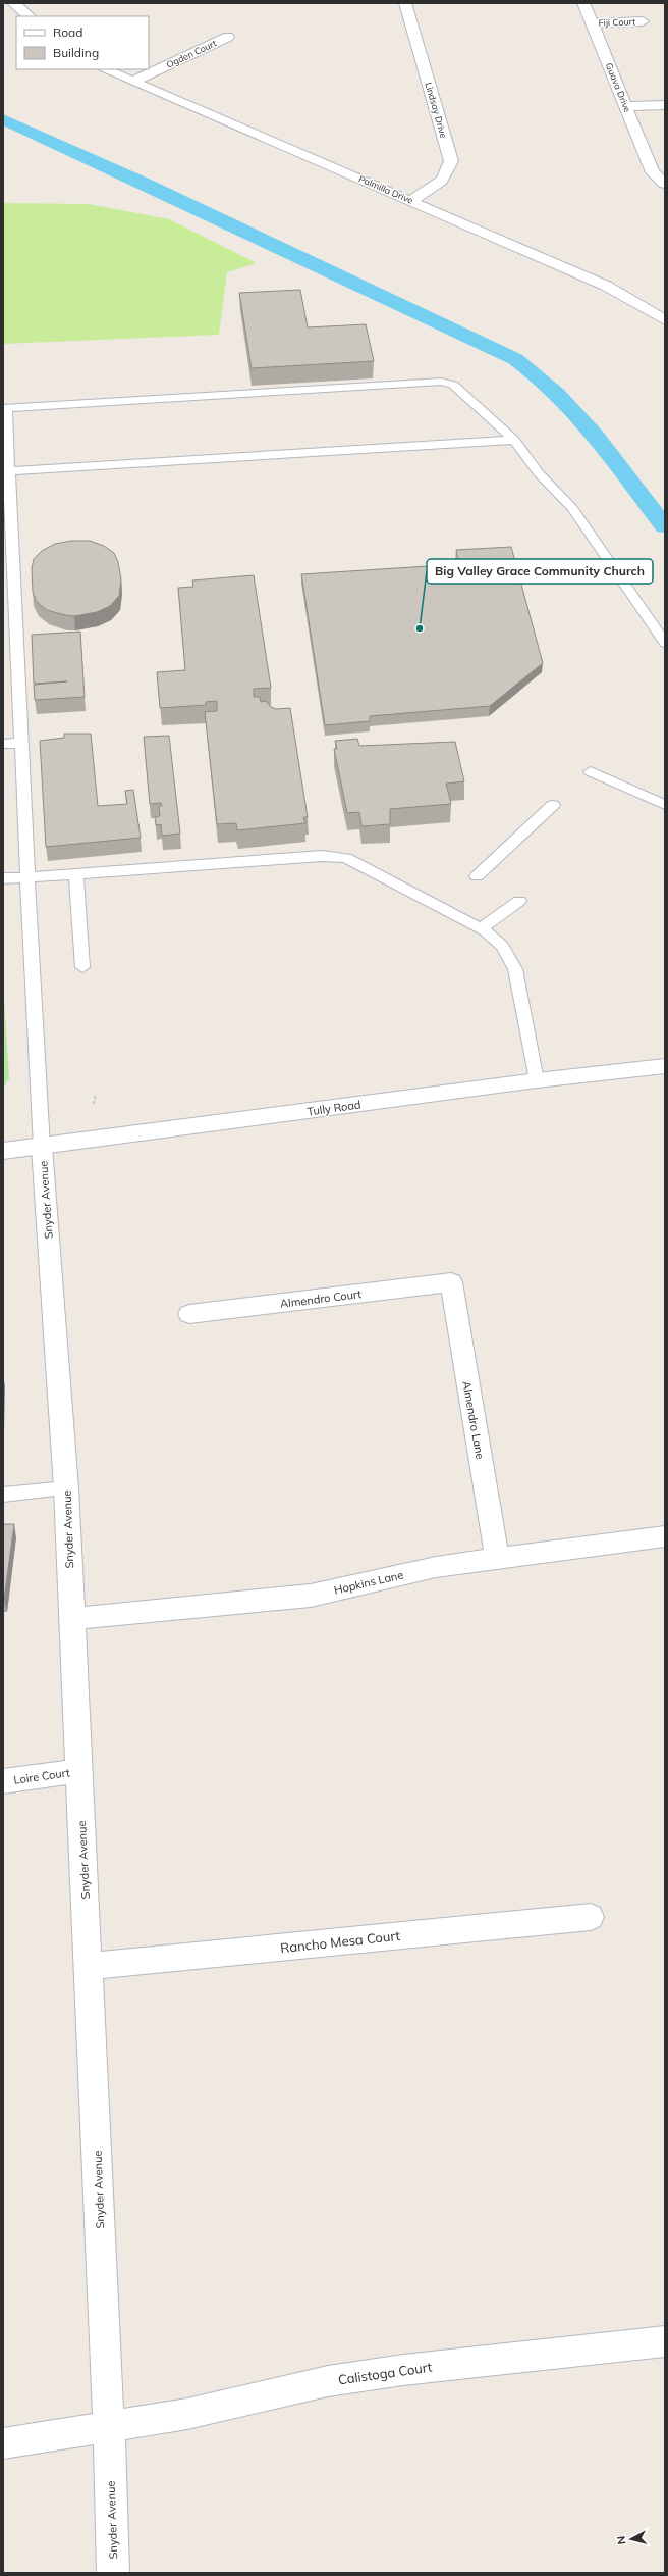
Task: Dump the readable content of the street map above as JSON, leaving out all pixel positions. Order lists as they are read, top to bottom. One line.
{"streets":{"street":["Fiji Court","Ogden Court","Guava Drive","Lindsay Drive","Palmilla Drive","Tully Road","Snyder Avenue","Almendro Court","Almendro Lane","Hopkins Lane","Loire Court","Rancho Mesa Court","Calistoga Court"]},"crossings":[["Fiji Court","Guava Drive"],["Ogden Court","Palmilla Drive"],["Lindsay Drive","Palmilla Drive"],["Tully Road","Snyder Avenue"],["Snyder Avenue","Hopkins Lane"],["Snyder Avenue","Loire Court"],["Snyder Avenue","Rancho Mesa Court"],["Snyder Avenue","Calistoga Court"],["Almendro Court","Almendro Lane"],["Almendro Lane","Hopkins Lane"]],"places":["Big Valley Grace Community Church"],"legend":["Road","Building"],"north":"left"}
